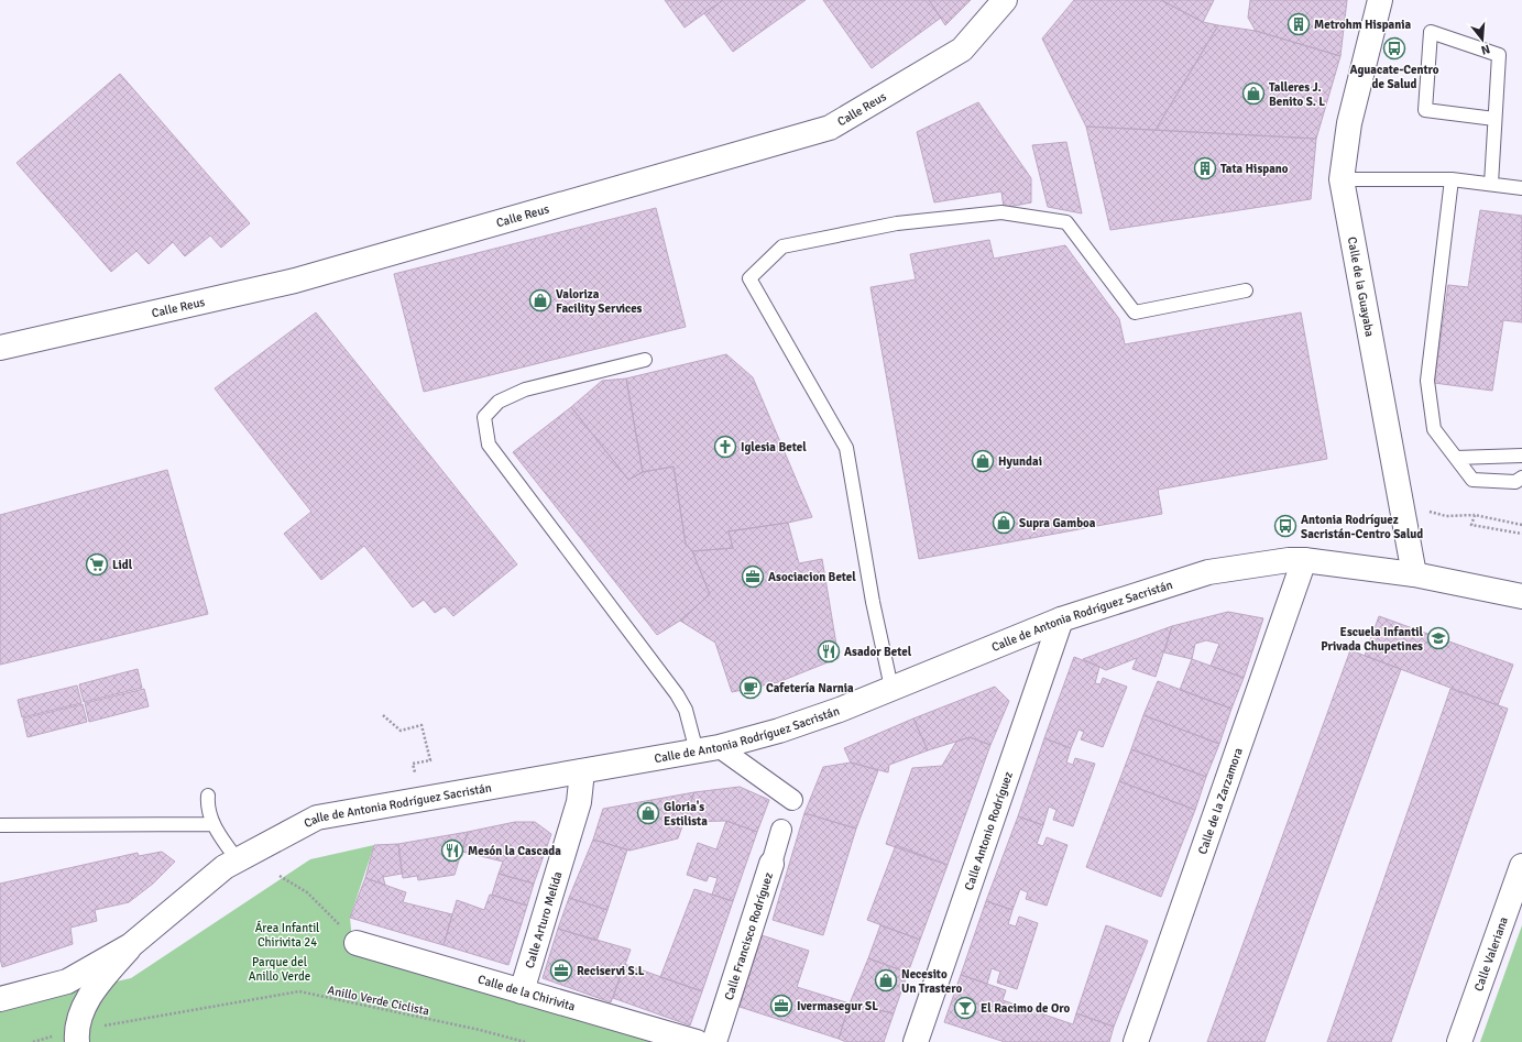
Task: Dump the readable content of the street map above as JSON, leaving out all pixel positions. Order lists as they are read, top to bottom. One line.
{"streets":{"street":["Calle Reus","Calle de la Guayaba","Calle de Antonia Rodríguez Sacristán","Calle de la Zarzamora","Calle Antonio Rodríguez","Calle Arturo Melida","Calle Francisco Rodríguez","Calle Valeriana","Calle de la Chirivita"],"path":["Anillo Verde Ciclista"]},"crossings":[["Calle de la Guayaba","Calle de Antonia Rodríguez Sacristán"],["Calle de Antonia Rodríguez Sacristán","Calle de la Zarzamora"],["Calle de Antonia Rodríguez Sacristán","Calle Antonio Rodríguez"],["Calle de Antonia Rodríguez Sacristán","Calle Arturo Melida"],["Calle Arturo Melida","Calle de la Chirivita"]],"parks":["Área Infantil Chirivita 24","Parque del Anillo Verde"],"places":{"building":["Metrohm Hispania","Tata Hispano"],"bus stop":["Aguacate-Centro de Salud","Antonia Rodríguez Sacristán-Centro Salud"],"shop":["Talleres J. Benito S. L","Valoriza Facility Services","Hyundai","Supra Gamboa","Gloria's Estilista","Necesito Un Trastero"],"church":["Iglesia Betel"],"supermarket":["Lidl"],"office":["Asociacion Betel","Reciservi S.L","Ivermasegur SL"],"school or university":["Escuela Infantil Privada Chupetines"],"restaurant":["Asador Betel","Mesón la Cascada"],"cafe":["Cafetería Narnia"],"bar":["El Racimo de Oro"]},"north":"bottom"}
